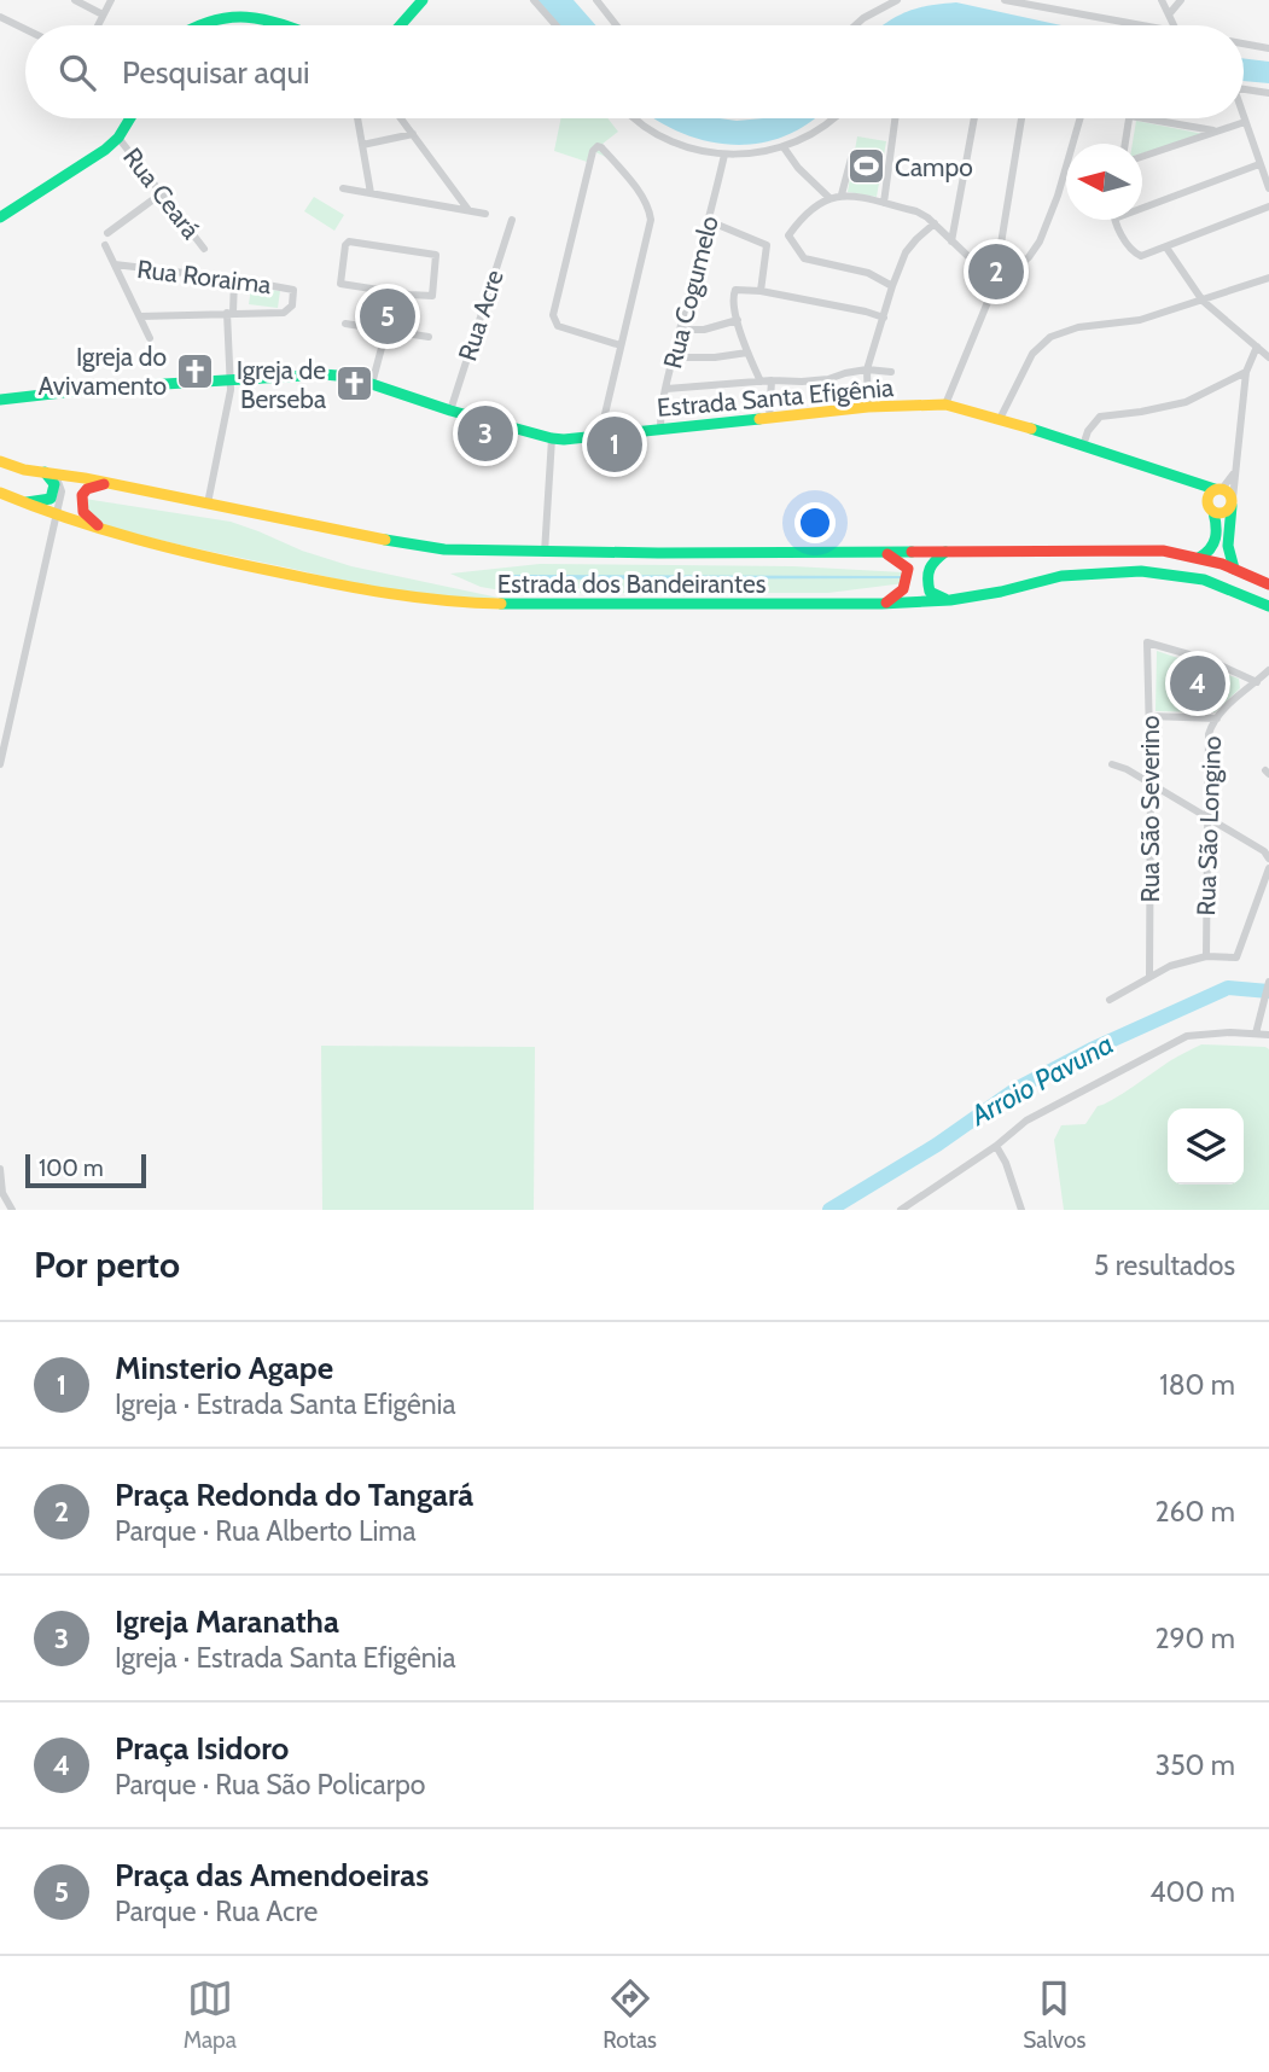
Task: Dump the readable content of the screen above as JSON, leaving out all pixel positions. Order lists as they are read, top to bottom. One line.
{"streets":{"main road":["Estrada Santa Efigênia","Estrada dos Bandeirantes"],"street":["Rua Ceará","Rua Roraima","Rua Cogumelo","Rua Acre","Rua São Severino","Rua São Longino"]},"crossings":[["Rua Cogumelo","Estrada Santa Efigênia"],["Rua Acre","Estrada Santa Efigênia"],["Rua São Severino","Rua São Longino"]],"water":["Arroio Pavuna"],"places":{"sports":["Campo"],"church":["Igreja do Avivamento","Igreja de Berseba"]},"scale_bar":"100 m","north":"left","page":{"search":"Pesquisar aqui","pins":["2","5","3","1","4"],"scale":"100 m","heading":["Por perto","5 resultados"],"list":[{"mark":"1","name":"Minsterio Agape","note":"Igreja · Estrada Santa Efigênia","value":"180 m"},{"mark":"2","name":"Praça Redonda do Tangará","note":"Parque · Rua Alberto Lima","value":"260 m"},{"mark":"3","name":"Igreja Maranatha","note":"Igreja · Estrada Santa Efigênia","value":"290 m"},{"mark":"4","name":"Praça Isidoro","note":"Parque · Rua São Policarpo","value":"350 m"},{"mark":"5","name":"Praça das Amendoeiras","note":"Parque · Rua Acre","value":"400 m"}],"nav":["Mapa","Rotas","Salvos"]}}
